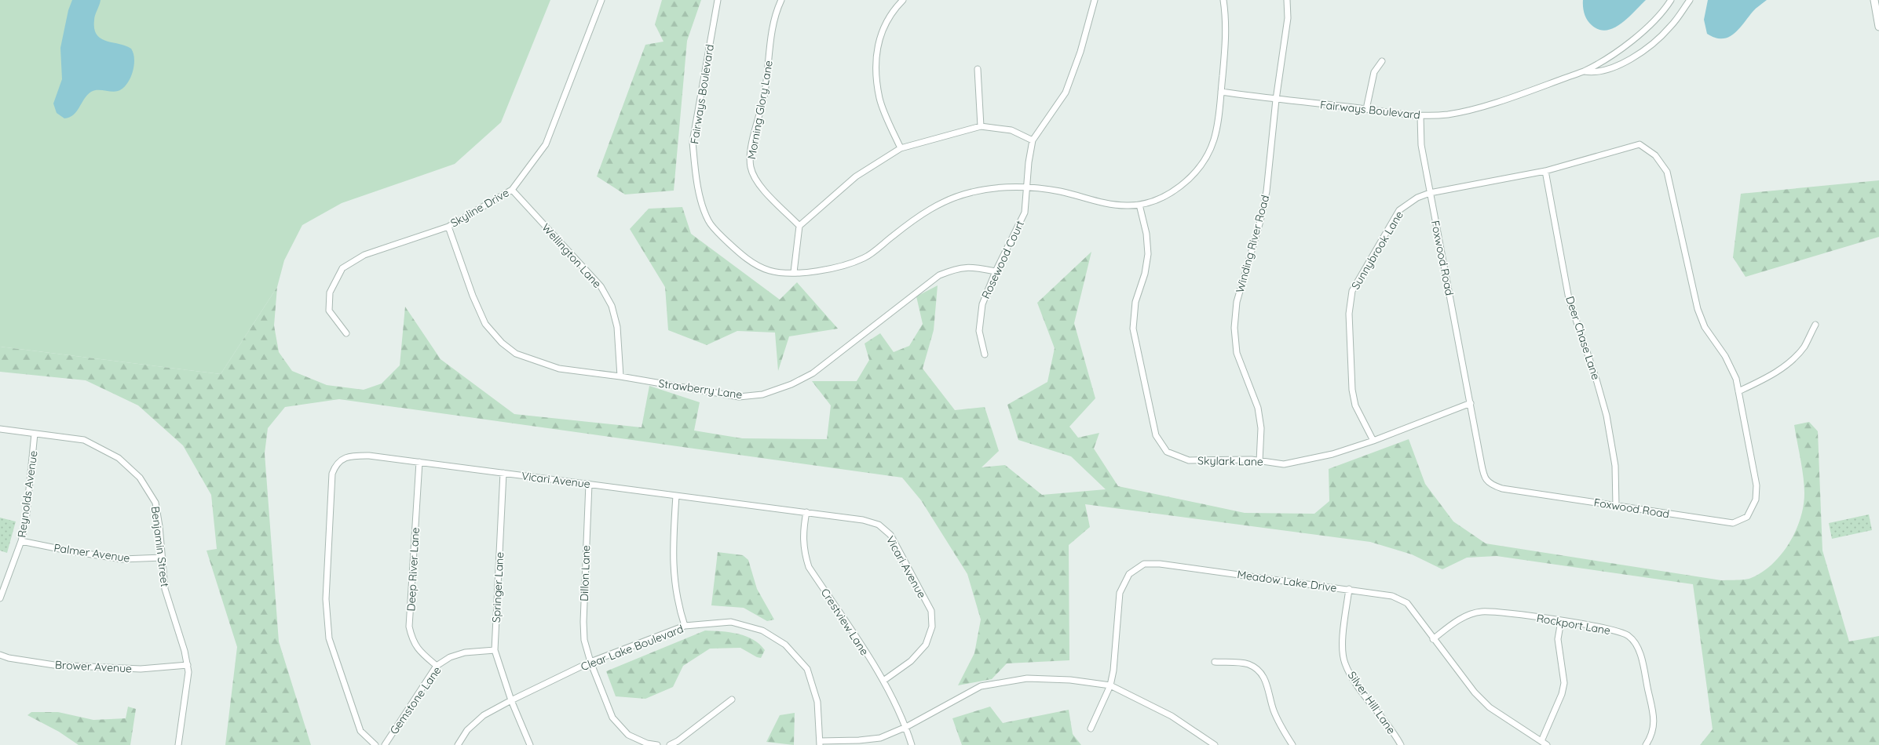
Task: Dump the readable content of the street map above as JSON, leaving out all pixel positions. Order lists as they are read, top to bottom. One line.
{"streets":{"street":["Fairways Boulevard","Morning Glory Lane","Skyline Drive","Winding River Road","Sunnybrook Lane","Wellington Lane","Foxwood Road","Rosewood Court","Deer Chase Lane","Strawberry Lane","Skylark Lane","Vicari Avenue","Reynolds Avenue","Benjamin Street","Palmer Avenue","Deep River Lane","Dillon Lane","Meadow Lake Drive","Springer Lane","Crestview Lane","Rockport Lane","Clear Lake Boulevard","Brower Avenue","Gemstone Lane","Silver Hill Lane"]},"crossings":[["Fairways Boulevard","Winding River Road"],["Fairways Boulevard","Foxwood Road"],["Fairways Boulevard","Rosewood Court"],["Fairways Boulevard","Skylark Lane"],["Skyline Drive","Wellington Lane"],["Skyline Drive","Strawberry Lane"],["Winding River Road","Skylark Lane"],["Sunnybrook Lane","Foxwood Road"],["Sunnybrook Lane","Deer Chase Lane"],["Sunnybrook Lane","Skylark Lane"],["Wellington Lane","Strawberry Lane"],["Foxwood Road","Deer Chase Lane"],["Foxwood Road","Skylark Lane"],["Rosewood Court","Strawberry Lane"],["Vicari Avenue","Deep River Lane"],["Vicari Avenue","Dillon Lane"],["Vicari Avenue","Springer Lane"],["Vicari Avenue","Crestview Lane"],["Reynolds Avenue","Benjamin Street"],["Reynolds Avenue","Palmer Avenue"],["Benjamin Street","Palmer Avenue"],["Benjamin Street","Brower Avenue"],["Deep River Lane","Gemstone Lane"],["Dillon Lane","Clear Lake Boulevard"],["Meadow Lake Drive","Rockport Lane"],["Meadow Lake Drive","Silver Hill Lane"],["Springer Lane","Clear Lake Boulevard"],["Springer Lane","Gemstone Lane"]]}
